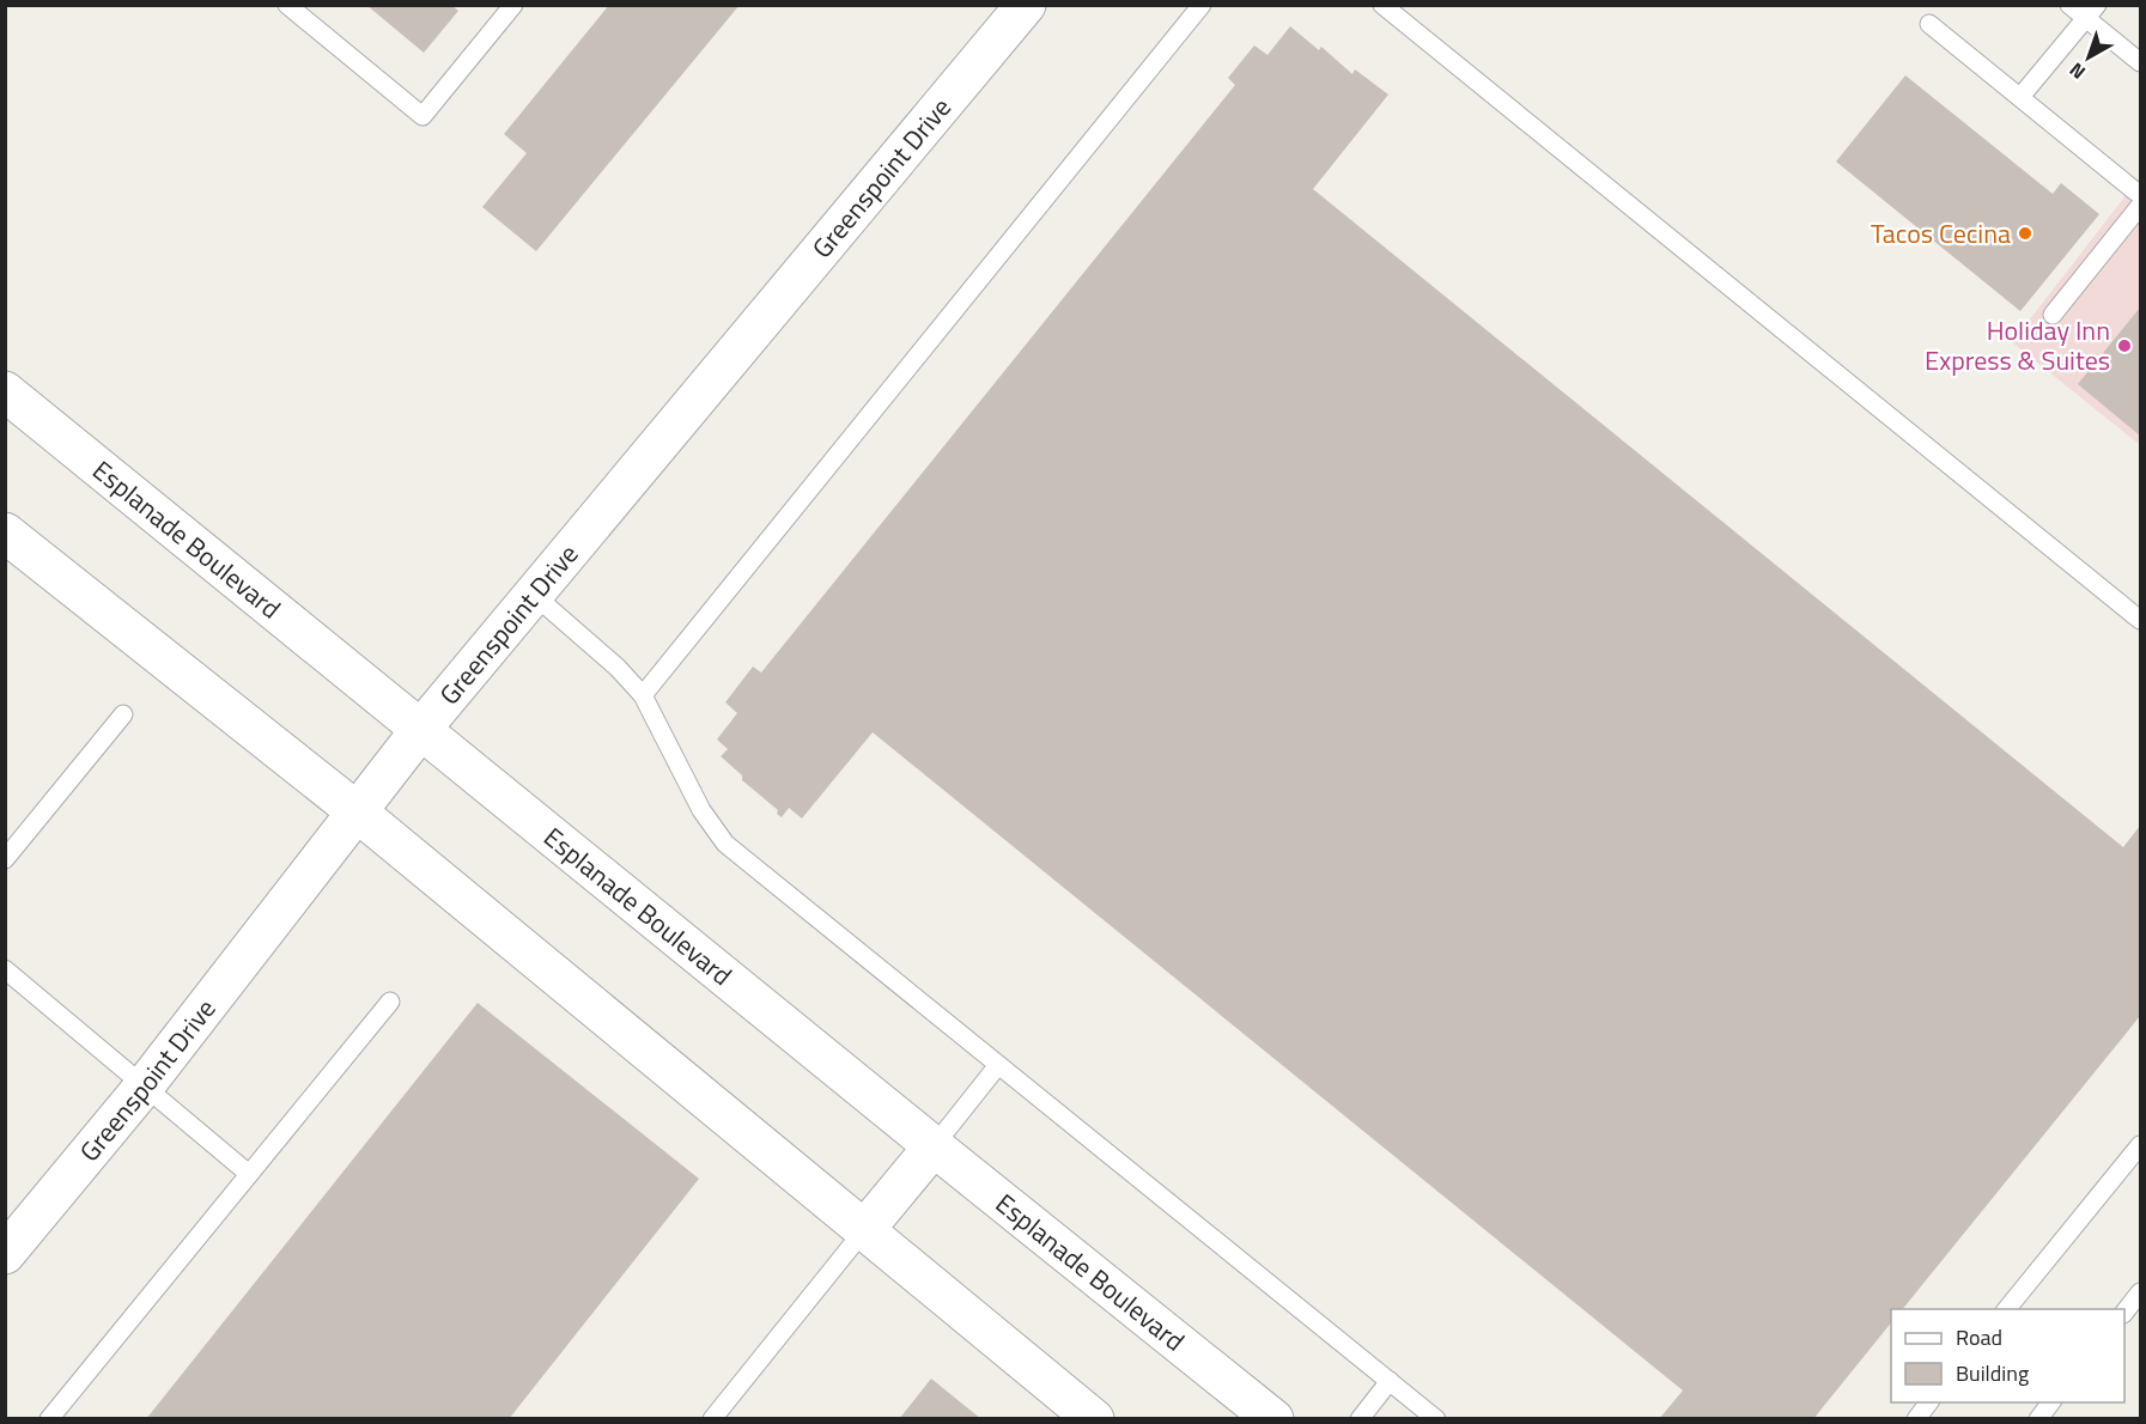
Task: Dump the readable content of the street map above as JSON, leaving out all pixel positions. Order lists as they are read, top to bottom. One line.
{"streets":{"street":["Greenspoint Drive","Esplanade Boulevard"]},"crossings":[["Greenspoint Drive","Esplanade Boulevard"]],"places":["Tacos Cecina","Holiday Inn Express & Suites"],"legend":["Road","Building"],"north":"bottom left"}
